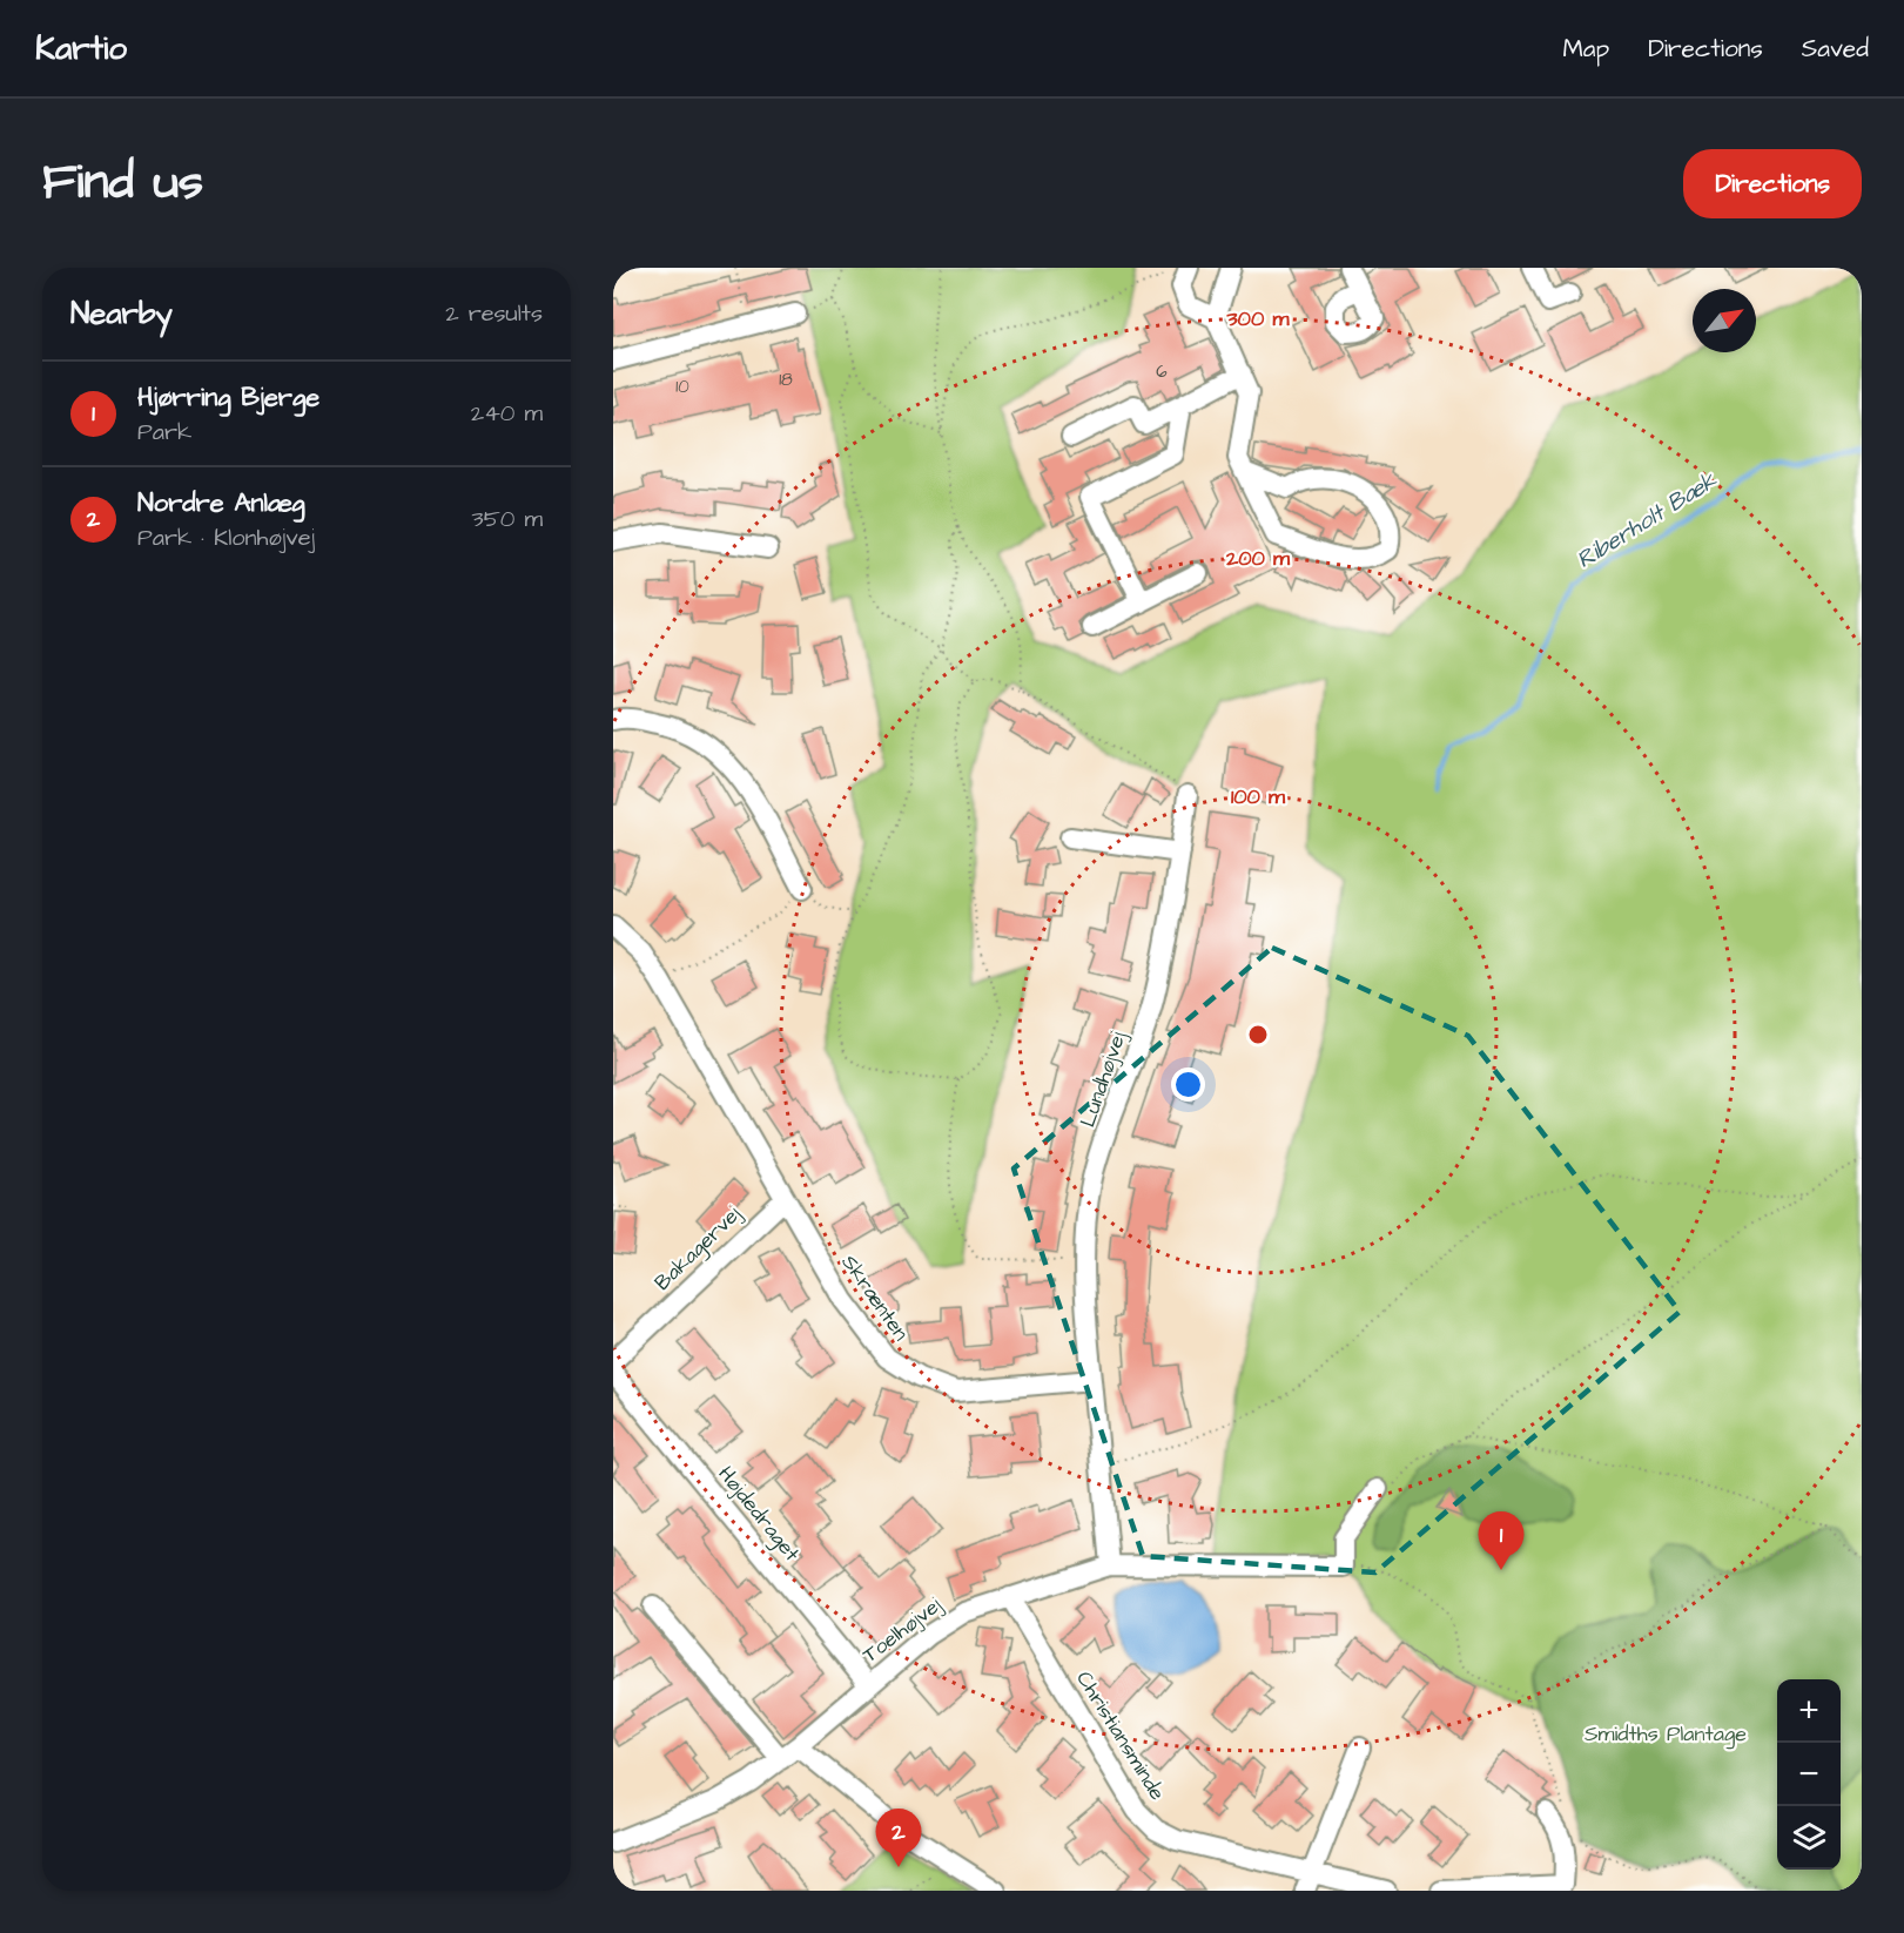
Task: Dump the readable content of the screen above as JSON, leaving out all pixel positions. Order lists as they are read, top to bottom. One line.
{"streets":{"street":["Lundhøjvej","Bakagervej","Skrænten","Højdedraget","Toelhøjvej","Christiansminde"]},"crossings":[["Lundhøjvej","Skrænten"],["Bakagervej","Skrænten"],["Højdedraget","Toelhøjvej"],["Toelhøjvej","Christiansminde"]],"water":["Riberholt Bæk"],"parks":["Smidths Plantage"],"house_numbers":["6","18","10"],"north":"top right","page":{"header":"Kartio","nav":["Map","Directions","Saved"],"title":"Find us","buttons":"Directions","heading":["Nearby","2 results"],"list":[{"mark":"1","name":"Hjørring Bjerge","note":"Park","value":"240 m"},{"mark":"2","name":"Nordre Anlæg","note":"Park · Klonhøjvej","value":"350 m"}],"pins":["1","2"],"map_buttons":["+","−"]},"rings":["300 m","200 m","100 m"]}
